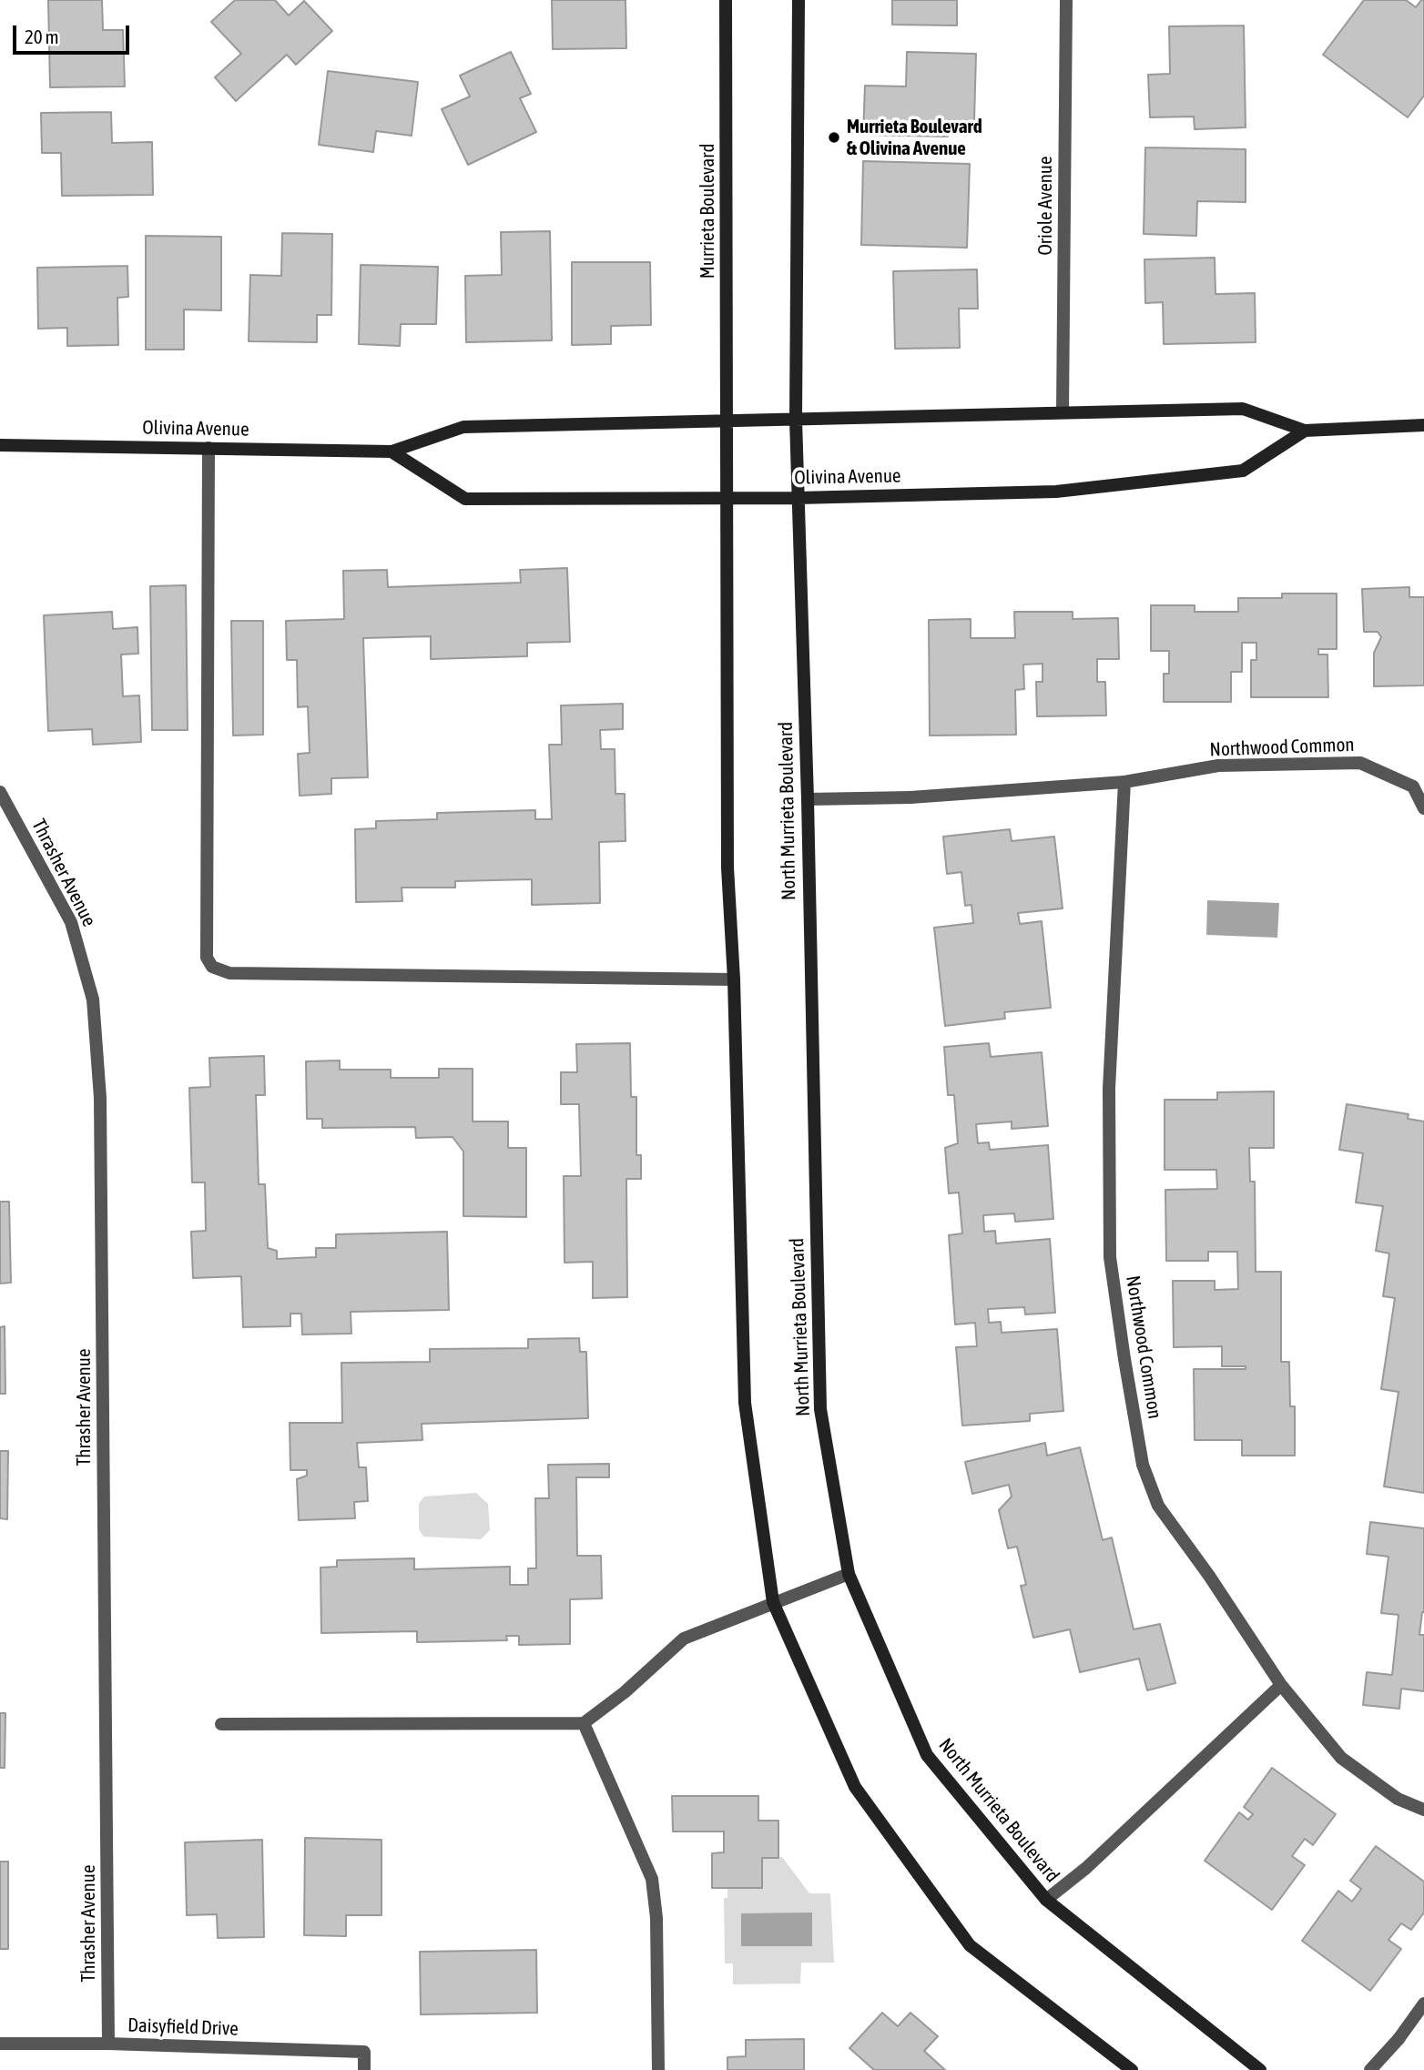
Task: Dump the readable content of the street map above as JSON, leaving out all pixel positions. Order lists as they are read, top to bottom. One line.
{"streets":{"main road":["Murrieta Boulevard","Olivina Avenue","North Murrieta Boulevard"],"street":["Oriole Avenue","Northwood Common","Thrasher Avenue","Daisyfield Drive"]},"crossings":[["Oriole Avenue","Olivina Avenue"],["Murrieta Boulevard","Olivina Avenue"],["Olivina Avenue","North Murrieta Boulevard"],["Northwood Common","North Murrieta Boulevard"],["Thrasher Avenue","Daisyfield Drive"]],"places":["Murrieta Boulevard & Olivina Avenue"],"scale_bar":"20 m"}
